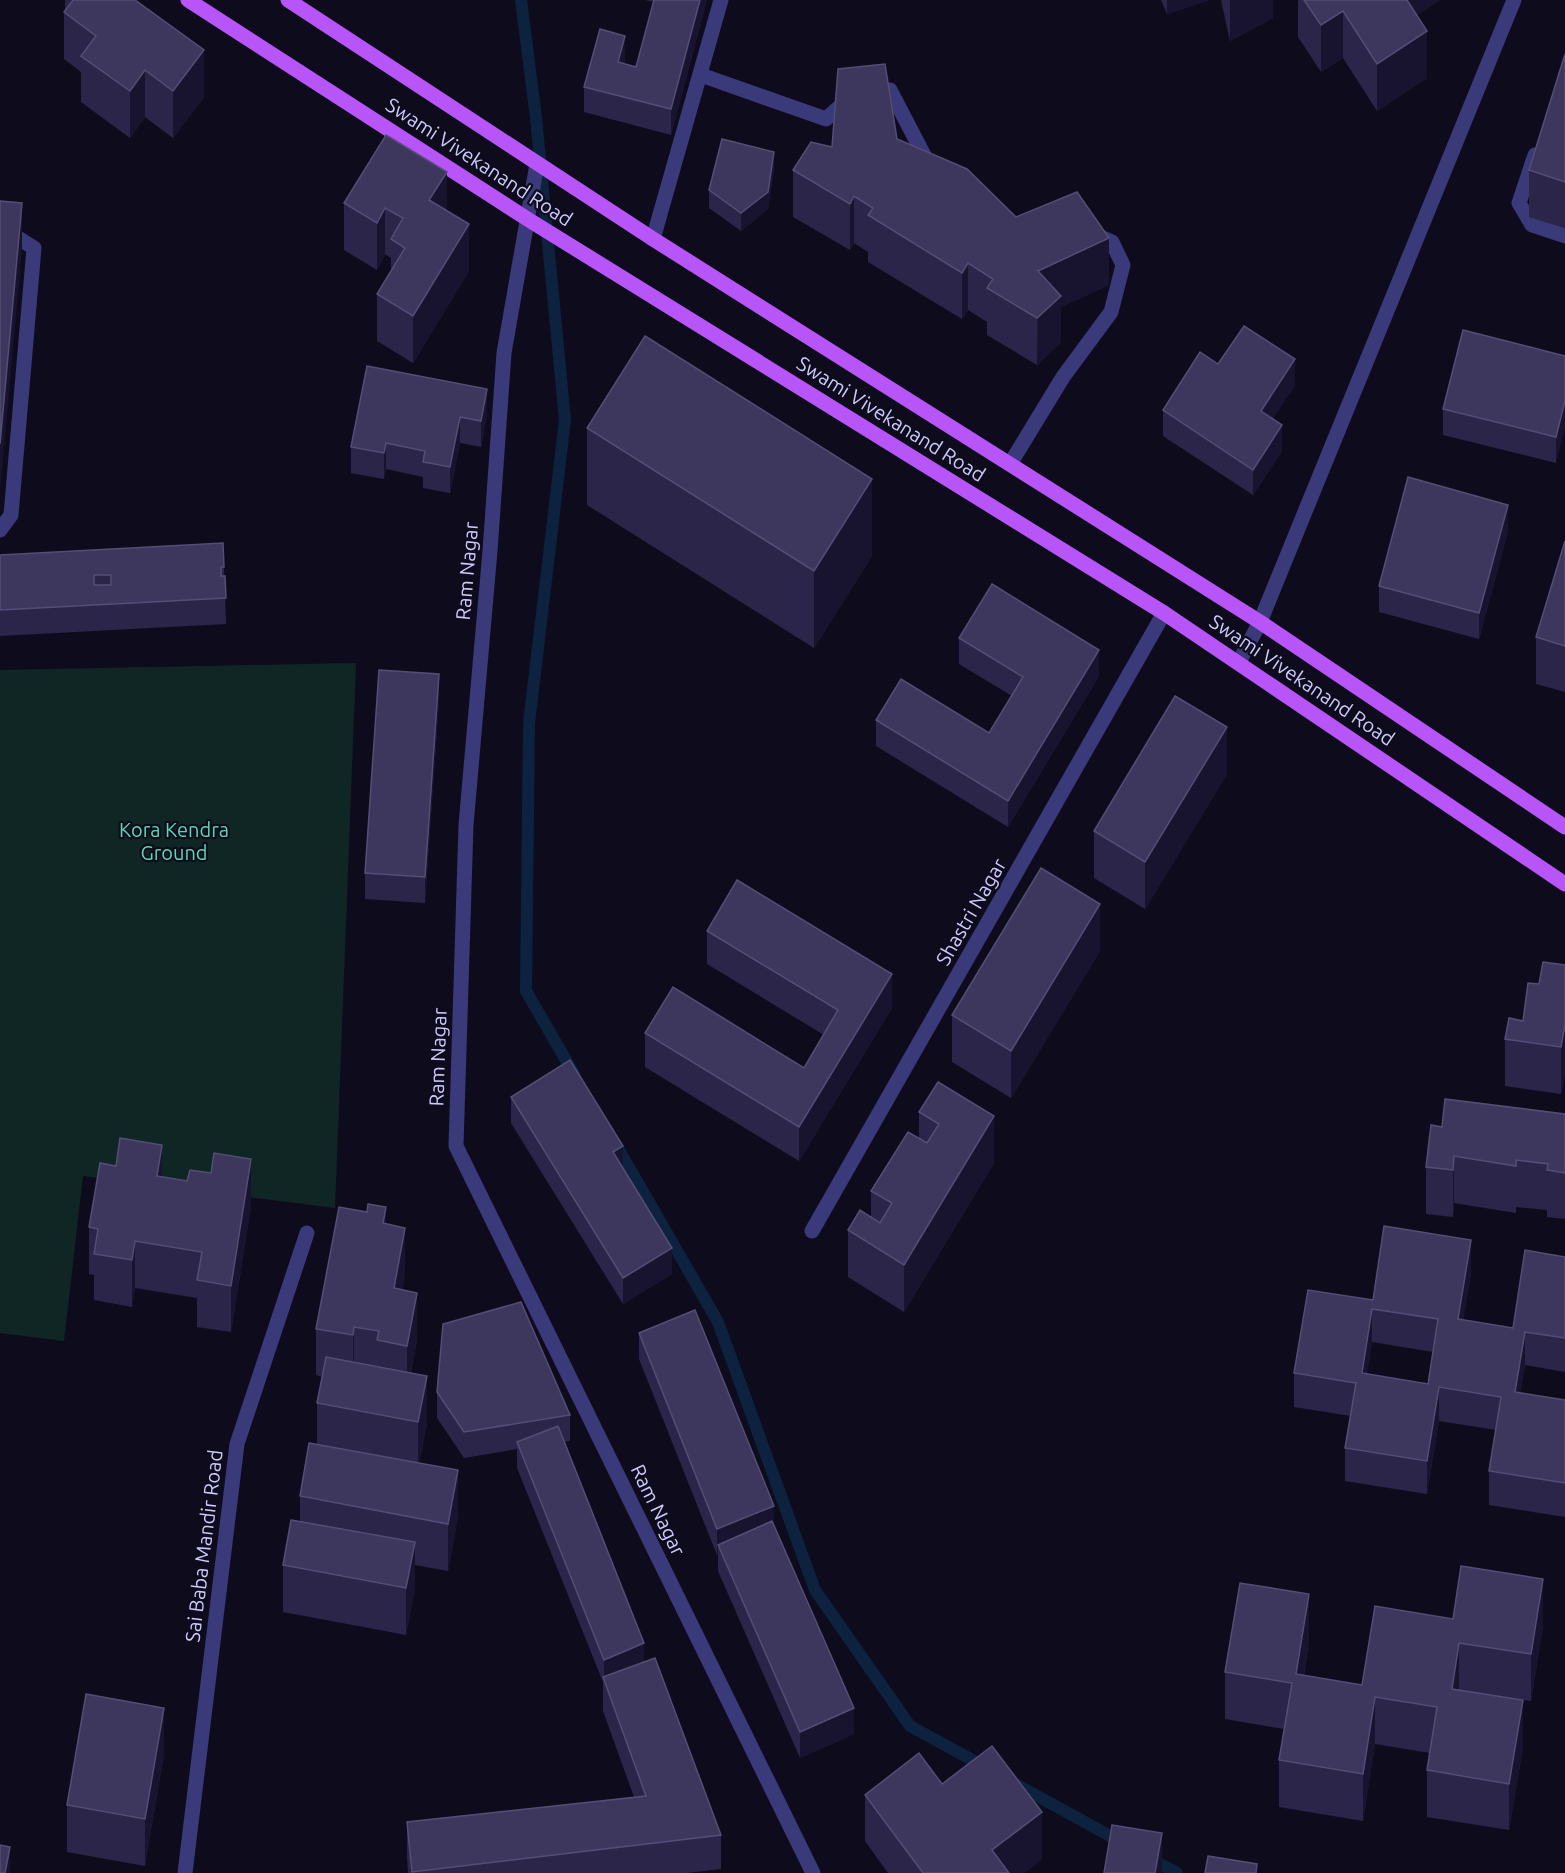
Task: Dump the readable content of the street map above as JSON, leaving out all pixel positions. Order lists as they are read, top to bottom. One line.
{"streets":{"main road":["Swami Vivekanand Road"],"street":["Ram Nagar","Shastri Nagar","Sai Baba Mandir Road"]},"crossings":[["Swami Vivekanand Road","Ram Nagar"],["Swami Vivekanand Road","Shastri Nagar"]],"parks":["Kora Kendra Ground"]}
